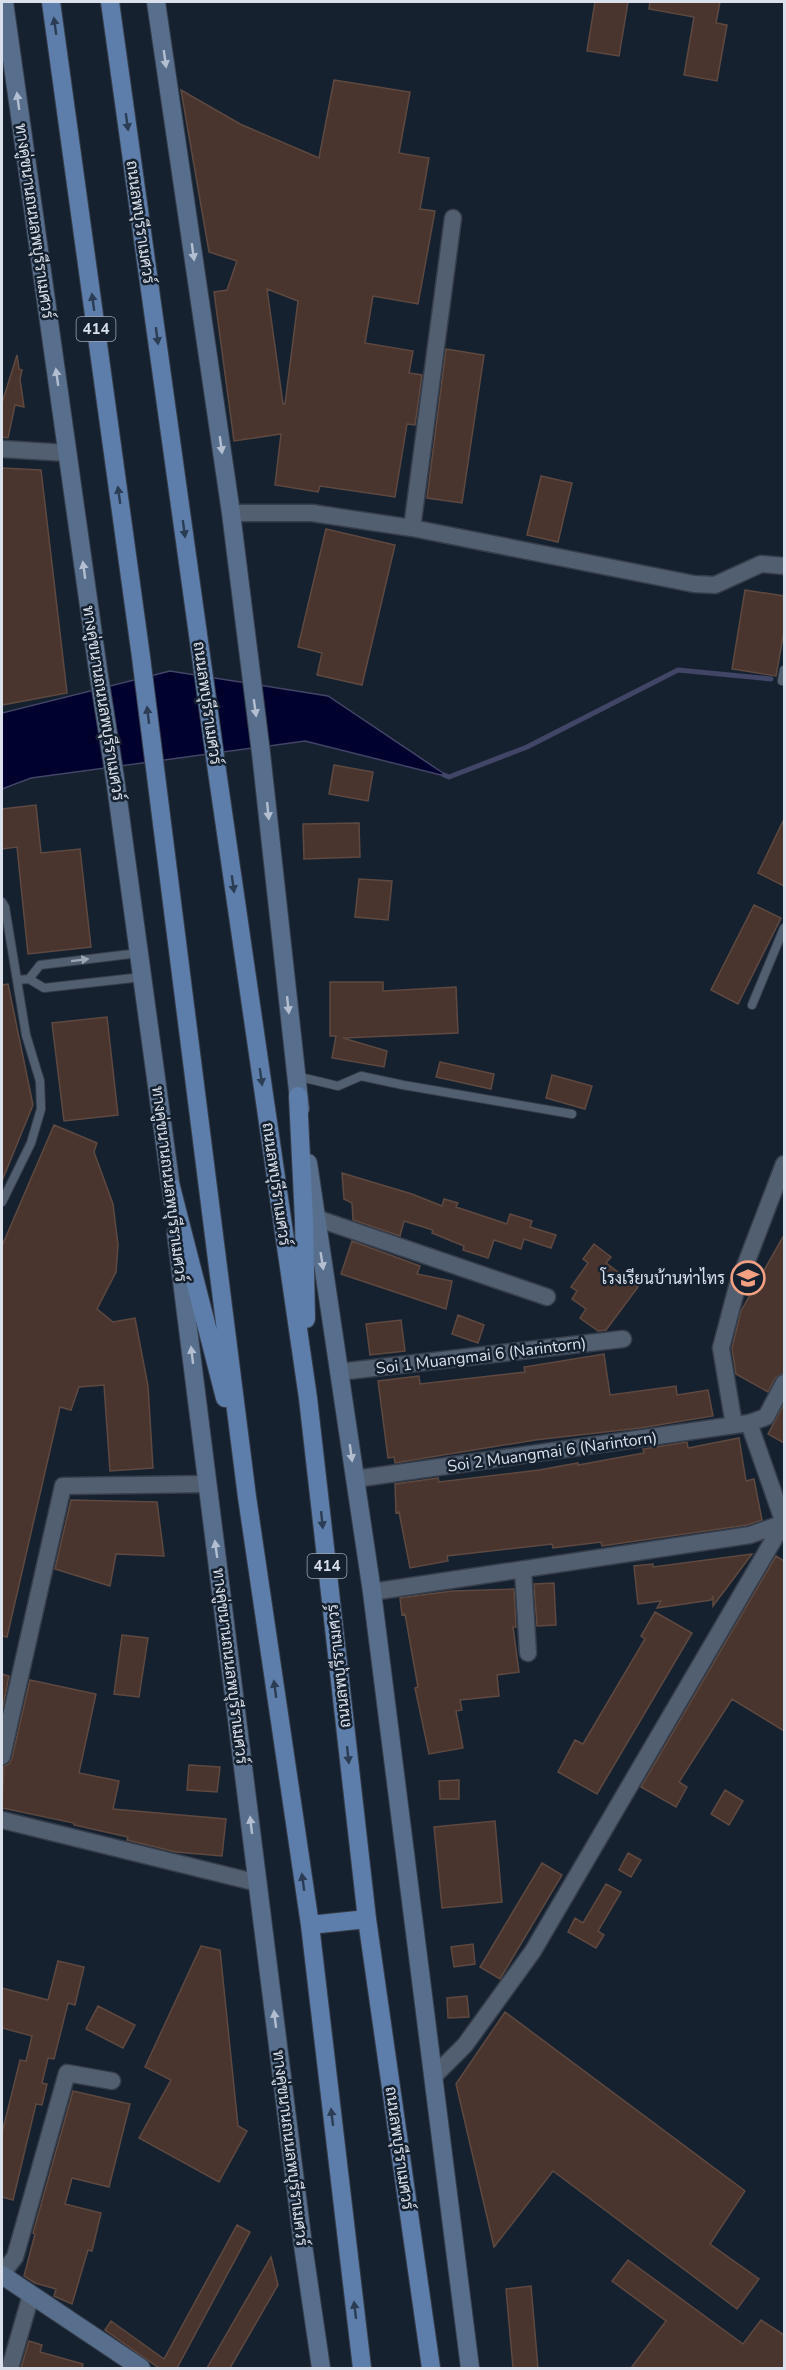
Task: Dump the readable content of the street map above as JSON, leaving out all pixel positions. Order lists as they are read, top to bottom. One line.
{"streets":{"main road":["ทางคู่ขนานถนนลพบุรีราเมศวร์","ถนนลพบุรีราเมศวร์","414"],"street":["Soi 1 Muangmai 6 (Narintorn)","Soi 2 Muangmai 6 (Narintorn)"]},"crossings":[["414","Soi 1 Muangmai 6 (Narintorn)"],["414","Soi 2 Muangmai 6 (Narintorn)"]],"places":{"school or university":["โรงเรียนบ้านท่าไทร"]}}
